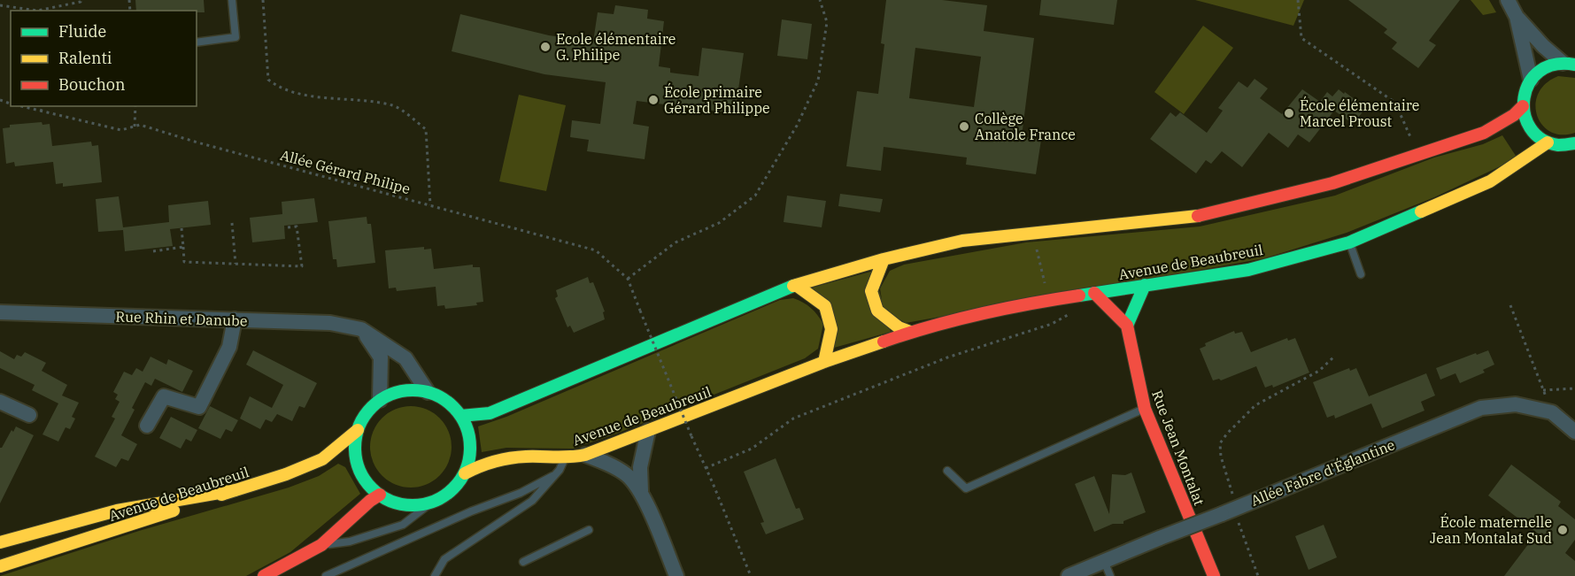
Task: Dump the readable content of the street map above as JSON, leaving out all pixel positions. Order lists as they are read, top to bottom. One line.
{"streets":{"main road":["Avenue de Beaubreuil","Rue Jean Montalat"],"street":["Rue Rhin et Danube","Allée Fabre d'Églantine"],"path":["Allée Gérard Philipe"]},"crossings":[["Avenue de Beaubreuil","Rue Rhin et Danube"]],"places":["Ecole élémentaire G. Philipe","École primaire Gérard Philippe","École élémentaire Marcel Proust","Collège Anatole France","École maternelle Jean Montalat Sud"],"legend":["Fluide","Ralenti","Bouchon"]}
